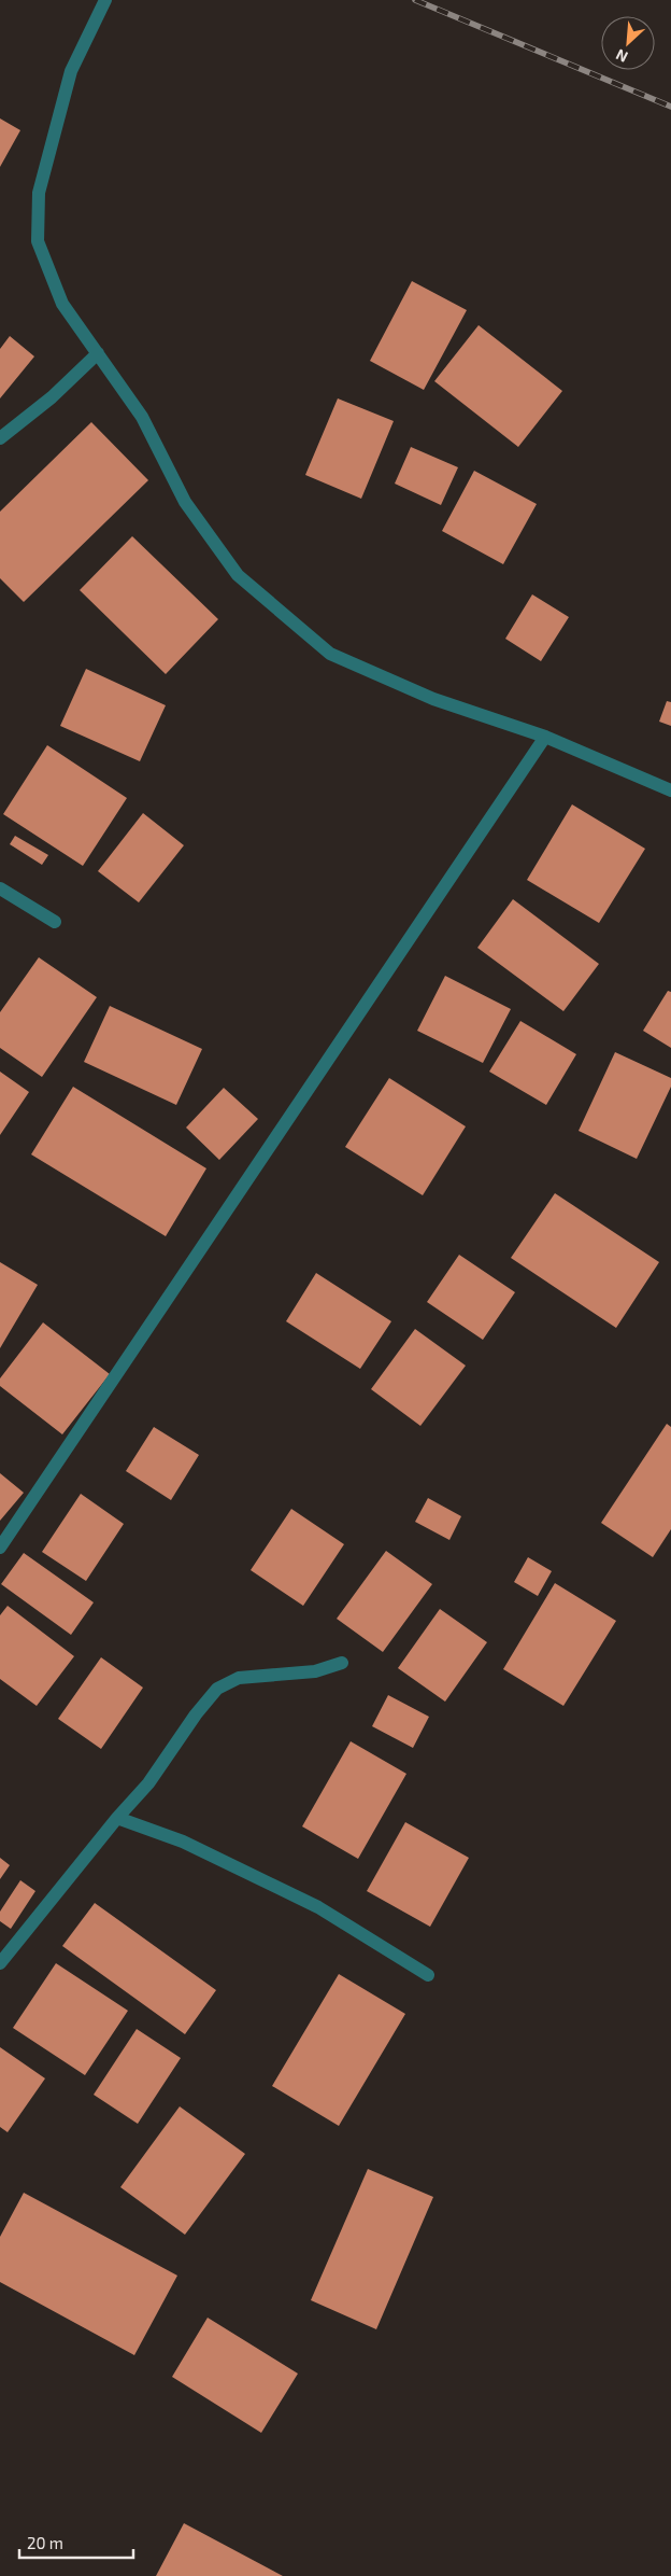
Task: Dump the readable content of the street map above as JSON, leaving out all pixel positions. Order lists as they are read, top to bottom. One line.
{"scale_bar":"20 m","north":"bottom left"}
